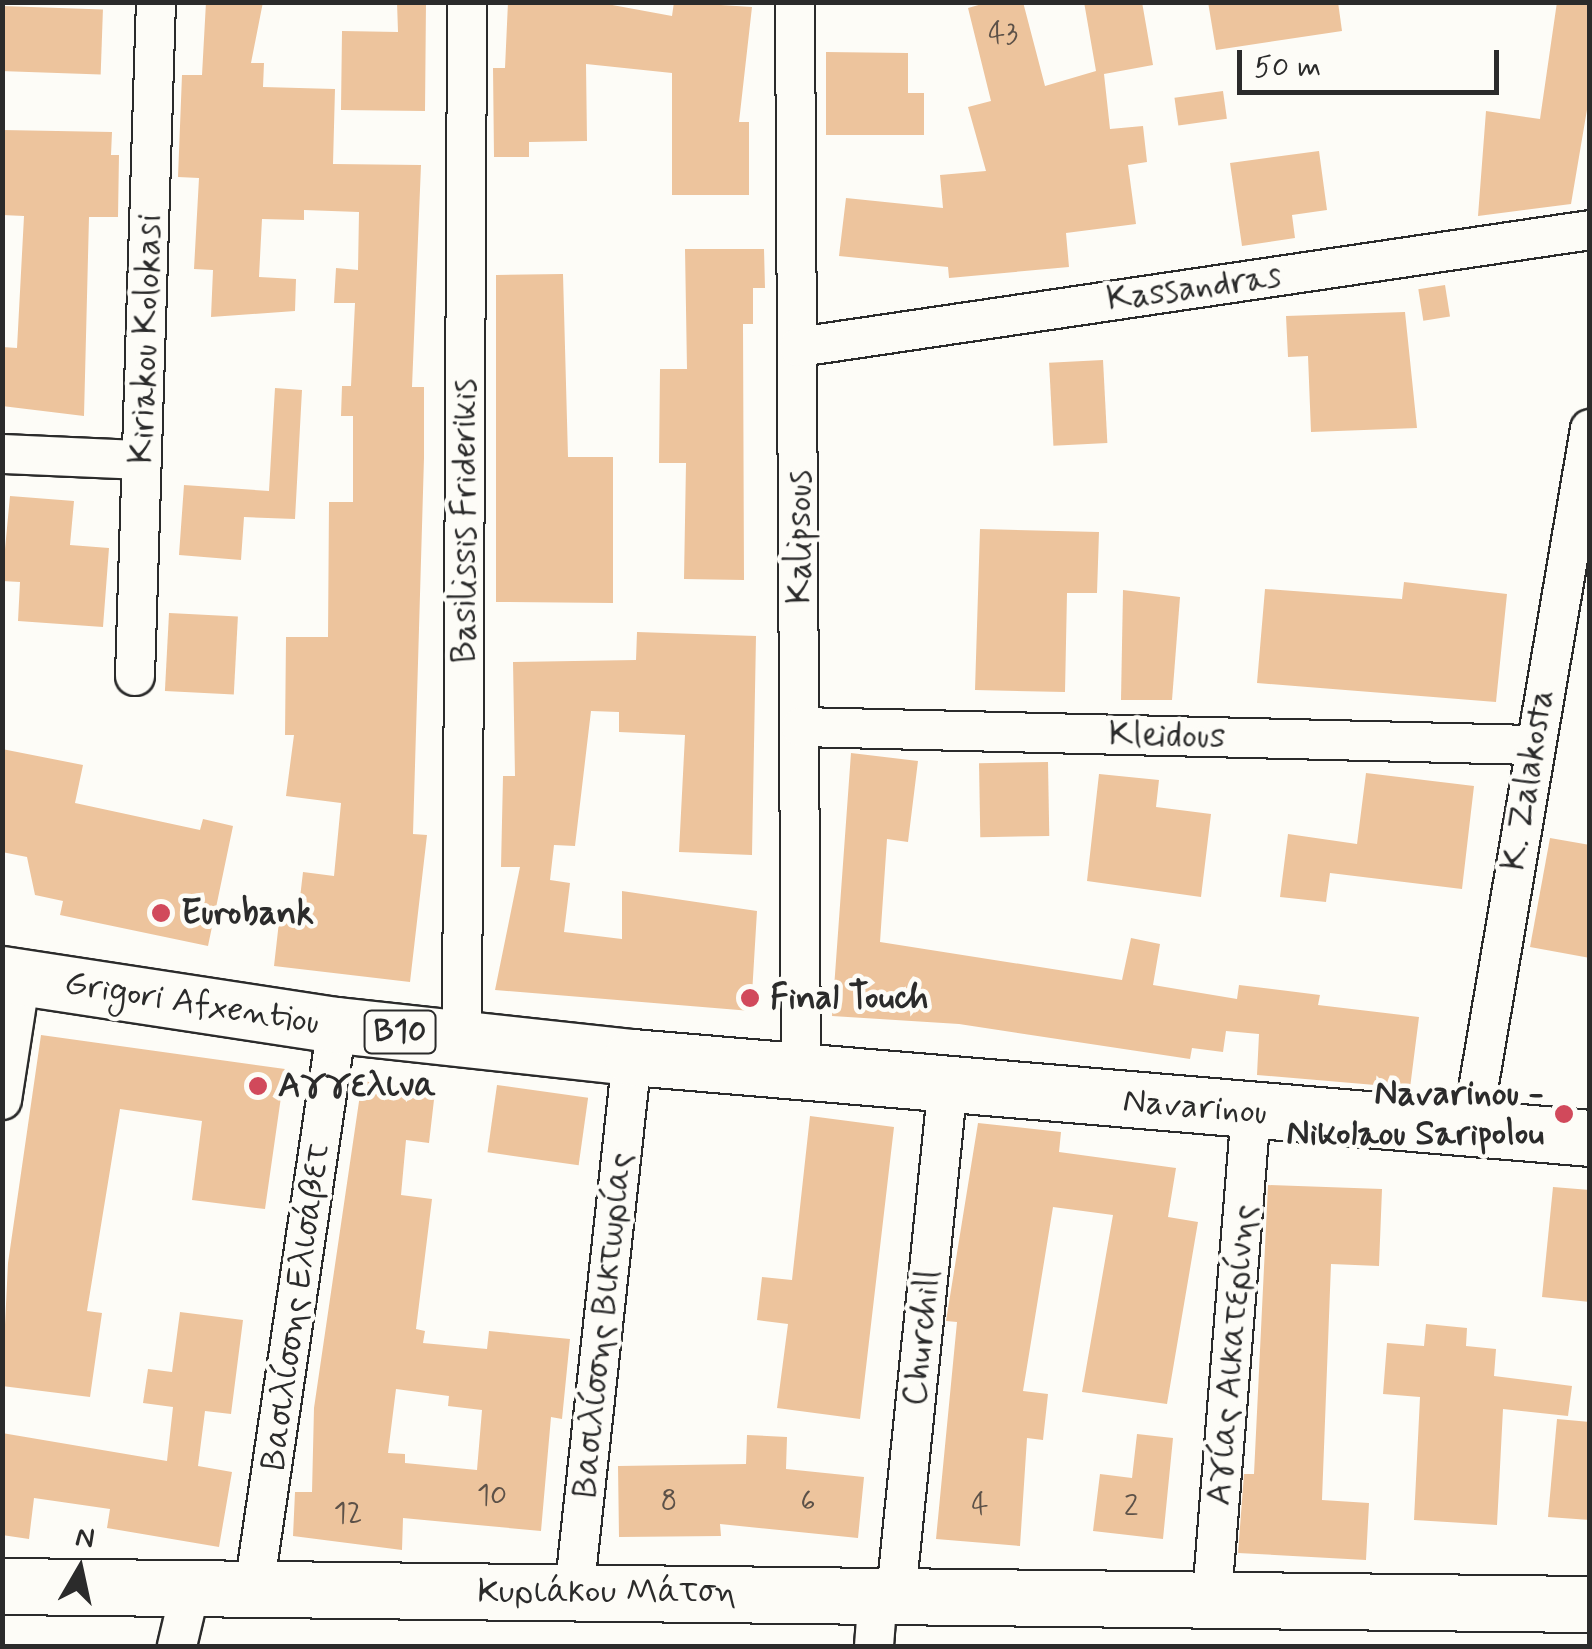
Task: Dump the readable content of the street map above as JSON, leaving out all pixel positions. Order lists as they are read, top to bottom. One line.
{"streets":{"main road":["Grigori Afxentiou","B10","Navarinou","Κυριάκου Μάτση"],"street":["Kassandras","Kiriakou Kolokasi","Basilissis Friderikis","Kalipsous","Kleidous","K. Zalakosta","Βασιλίσσης Ελισάβετ","Βασιλίσσης Βικτωρίας","Churchill","Αγίας Αικατερίνης"]},"crossings":[["Kassandras","Kalipsous"],["Basilissis Friderikis","Grigori Afxentiou"],["Kalipsous","Kleidous"],["Kalipsous","Grigori Afxentiou"],["Kalipsous","Navarinou"],["Kleidous","K. Zalakosta"],["K. Zalakosta","Navarinou"],["Grigori Afxentiou","Navarinou"],["Grigori Afxentiou","Βασιλίσσης Ελισάβετ"],["Grigori Afxentiou","Βασιλίσσης Βικτωρίας"],["Navarinou","Churchill"],["Navarinou","Αγίας Αικατερίνης"],["Βασιλίσσης Ελισάβετ","Κυριάκου Μάτση"],["Βασιλίσσης Βικτωρίας","Κυριάκου Μάτση"],["Churchill","Κυριάκου Μάτση"],["Αγίας Αικατερίνης","Κυριάκου Μάτση"]],"places":["Eurobank","Final Touch","Αγγελινα","Navarinou - Nikolaou Saripolou"],"house_numbers":["43","10","8","6","4","2","12"],"scale_bar":"50 m","north":"top"}
